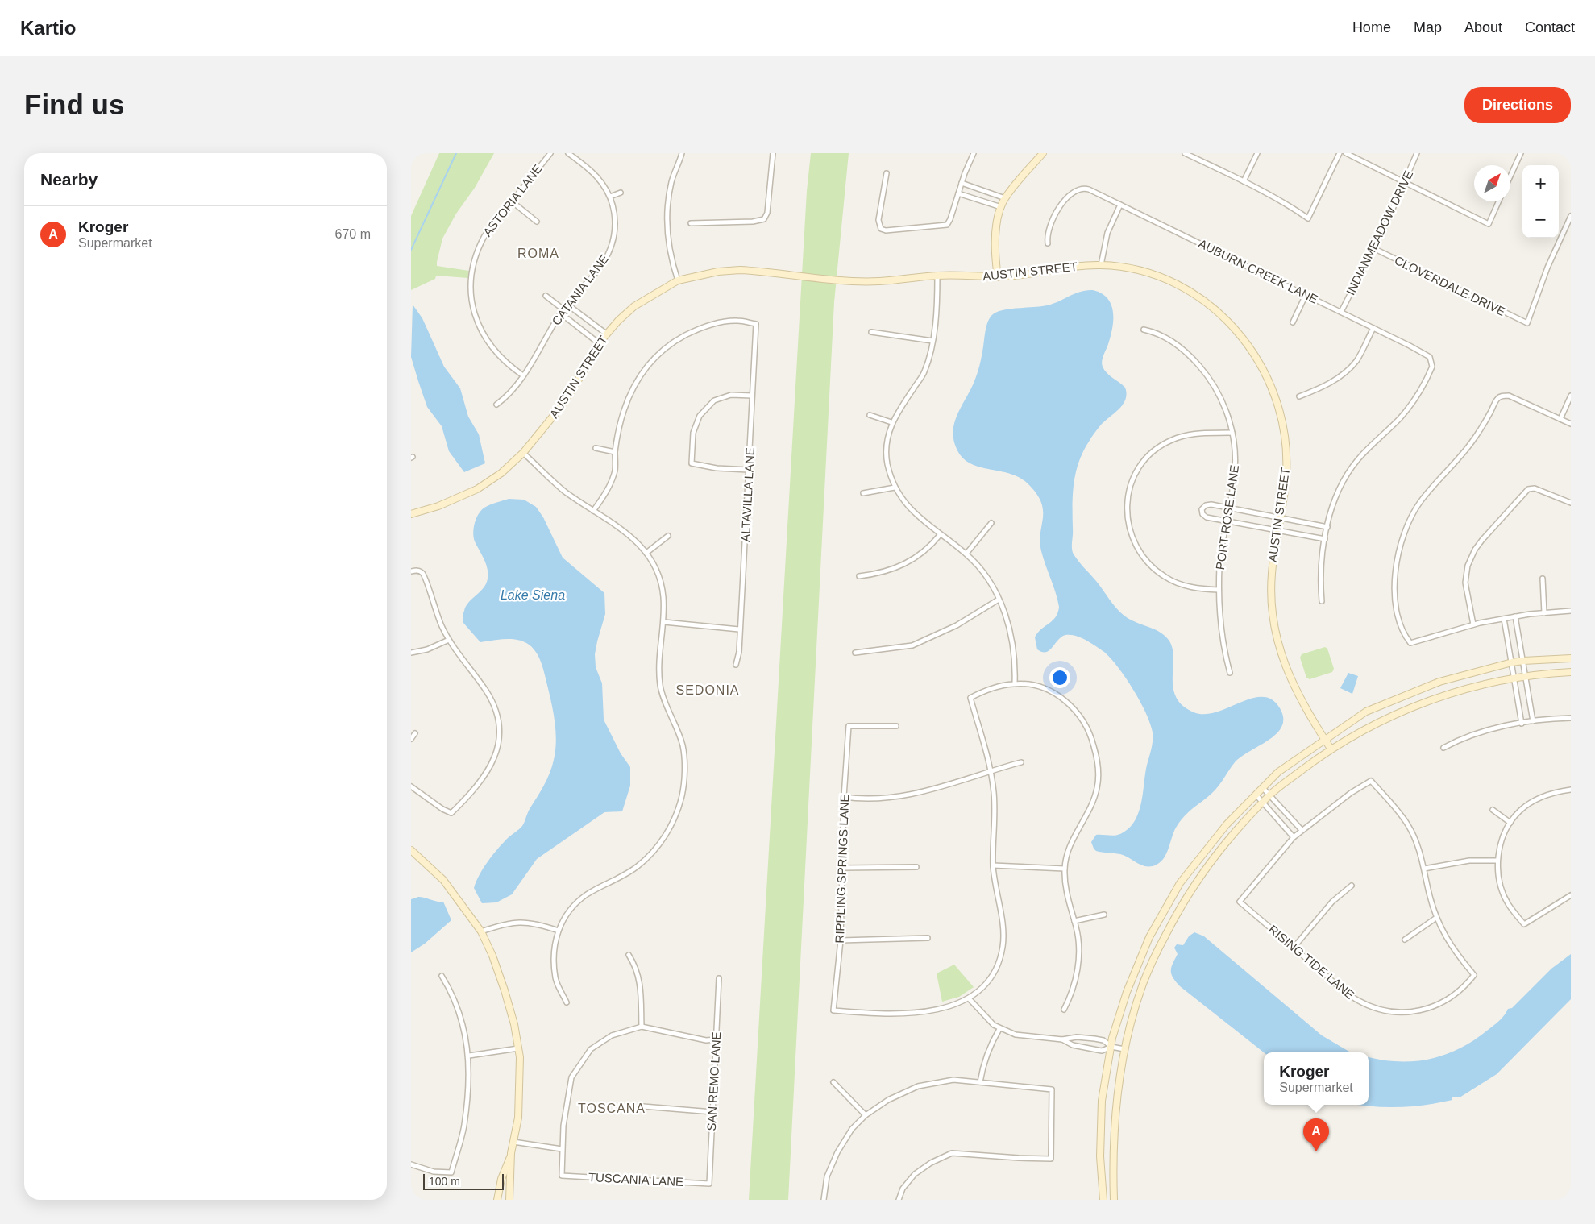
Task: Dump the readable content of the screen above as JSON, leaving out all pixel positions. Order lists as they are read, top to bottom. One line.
{"streets":{"street":["ASTORIA LANE","INDIANMEADOW DRIVE","AUSTIN STREET","AUBURN CREEK LANE","CLOVERDALE DRIVE","CATANIA LANE","ALTAVILLA LANE","PORT ROSE LANE","RIPPLING SPRINGS LANE","RISING TIDE LANE","SAN REMO LANE","TUSCANIA LANE"]},"crossings":[["ASTORIA LANE","CATANIA LANE"],["INDIANMEADOW DRIVE","AUBURN CREEK LANE"],["INDIANMEADOW DRIVE","CLOVERDALE DRIVE"],["SAN REMO LANE","TUSCANIA LANE"]],"districts":["ROMA","SEDONIA","TOSCANA"],"water":["Lake Siena"],"scale_bar":"100 m","north":"top right","page":{"header":"Kartio","nav":["Home","Map","About","Contact"],"buttons":"Directions","title":"Find us","heading":"Nearby","map_buttons":["+","−"],"list":[{"mark":"A","name":"Kroger","note":"Supermarket","value":"670 m"}],"popup":["Kroger","Supermarket"],"pins":"A","scale":"100 m"}}
